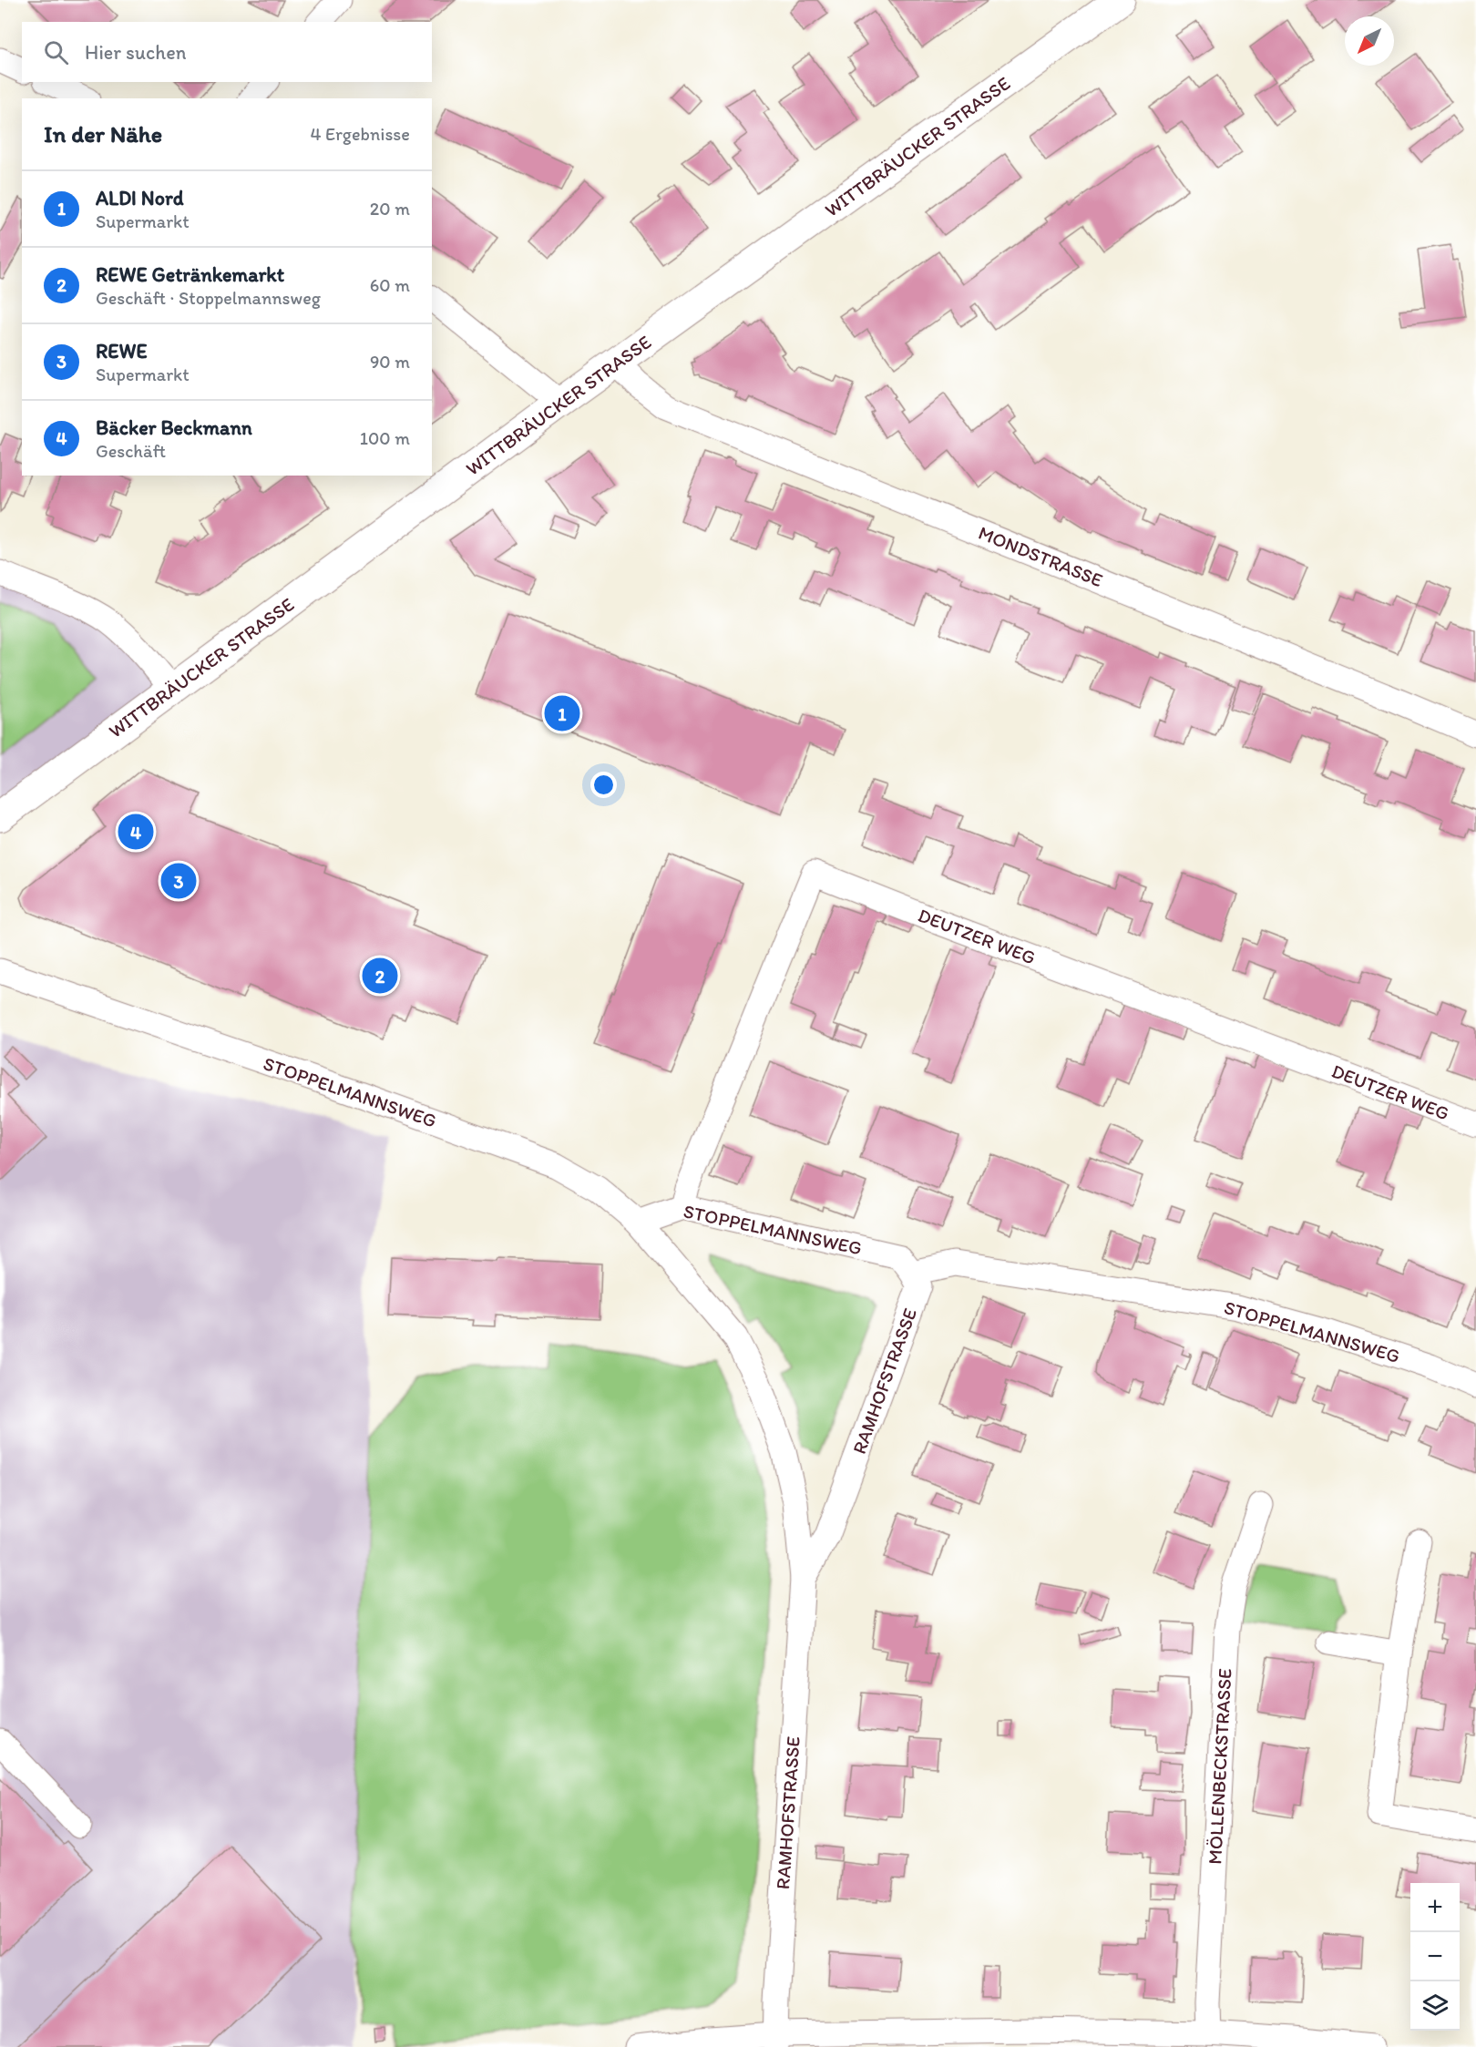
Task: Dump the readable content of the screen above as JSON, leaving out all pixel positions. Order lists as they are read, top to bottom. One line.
{"streets":{"main road":["WITTBRÄUCKER STRASSE"],"street":["MONDSTRASSE","DEUTZER WEG","STOPPELMANNSWEG","RAMHOFSTRASSE","MÖLLENBECKSTRASSE"]},"crossings":[["WITTBRÄUCKER STRASSE","MONDSTRASSE"],["DEUTZER WEG","STOPPELMANNSWEG"],["STOPPELMANNSWEG","RAMHOFSTRASSE"]],"north":"bottom left","page":{"search":"Hier suchen","heading":["In der Nähe","4 Ergebnisse"],"list":[{"mark":"1","name":"ALDI Nord","note":"Supermarkt","value":"20 m"},{"mark":"2","name":"REWE Getränkemarkt","note":"Geschäft · Stoppelmannsweg","value":"60 m"},{"mark":"3","name":"REWE","note":"Supermarkt","value":"90 m"},{"mark":"4","name":"Bäcker Beckmann","note":"Geschäft","value":"100 m"}],"pins":["1","4","3","2"],"map_buttons":["+","−"]}}
